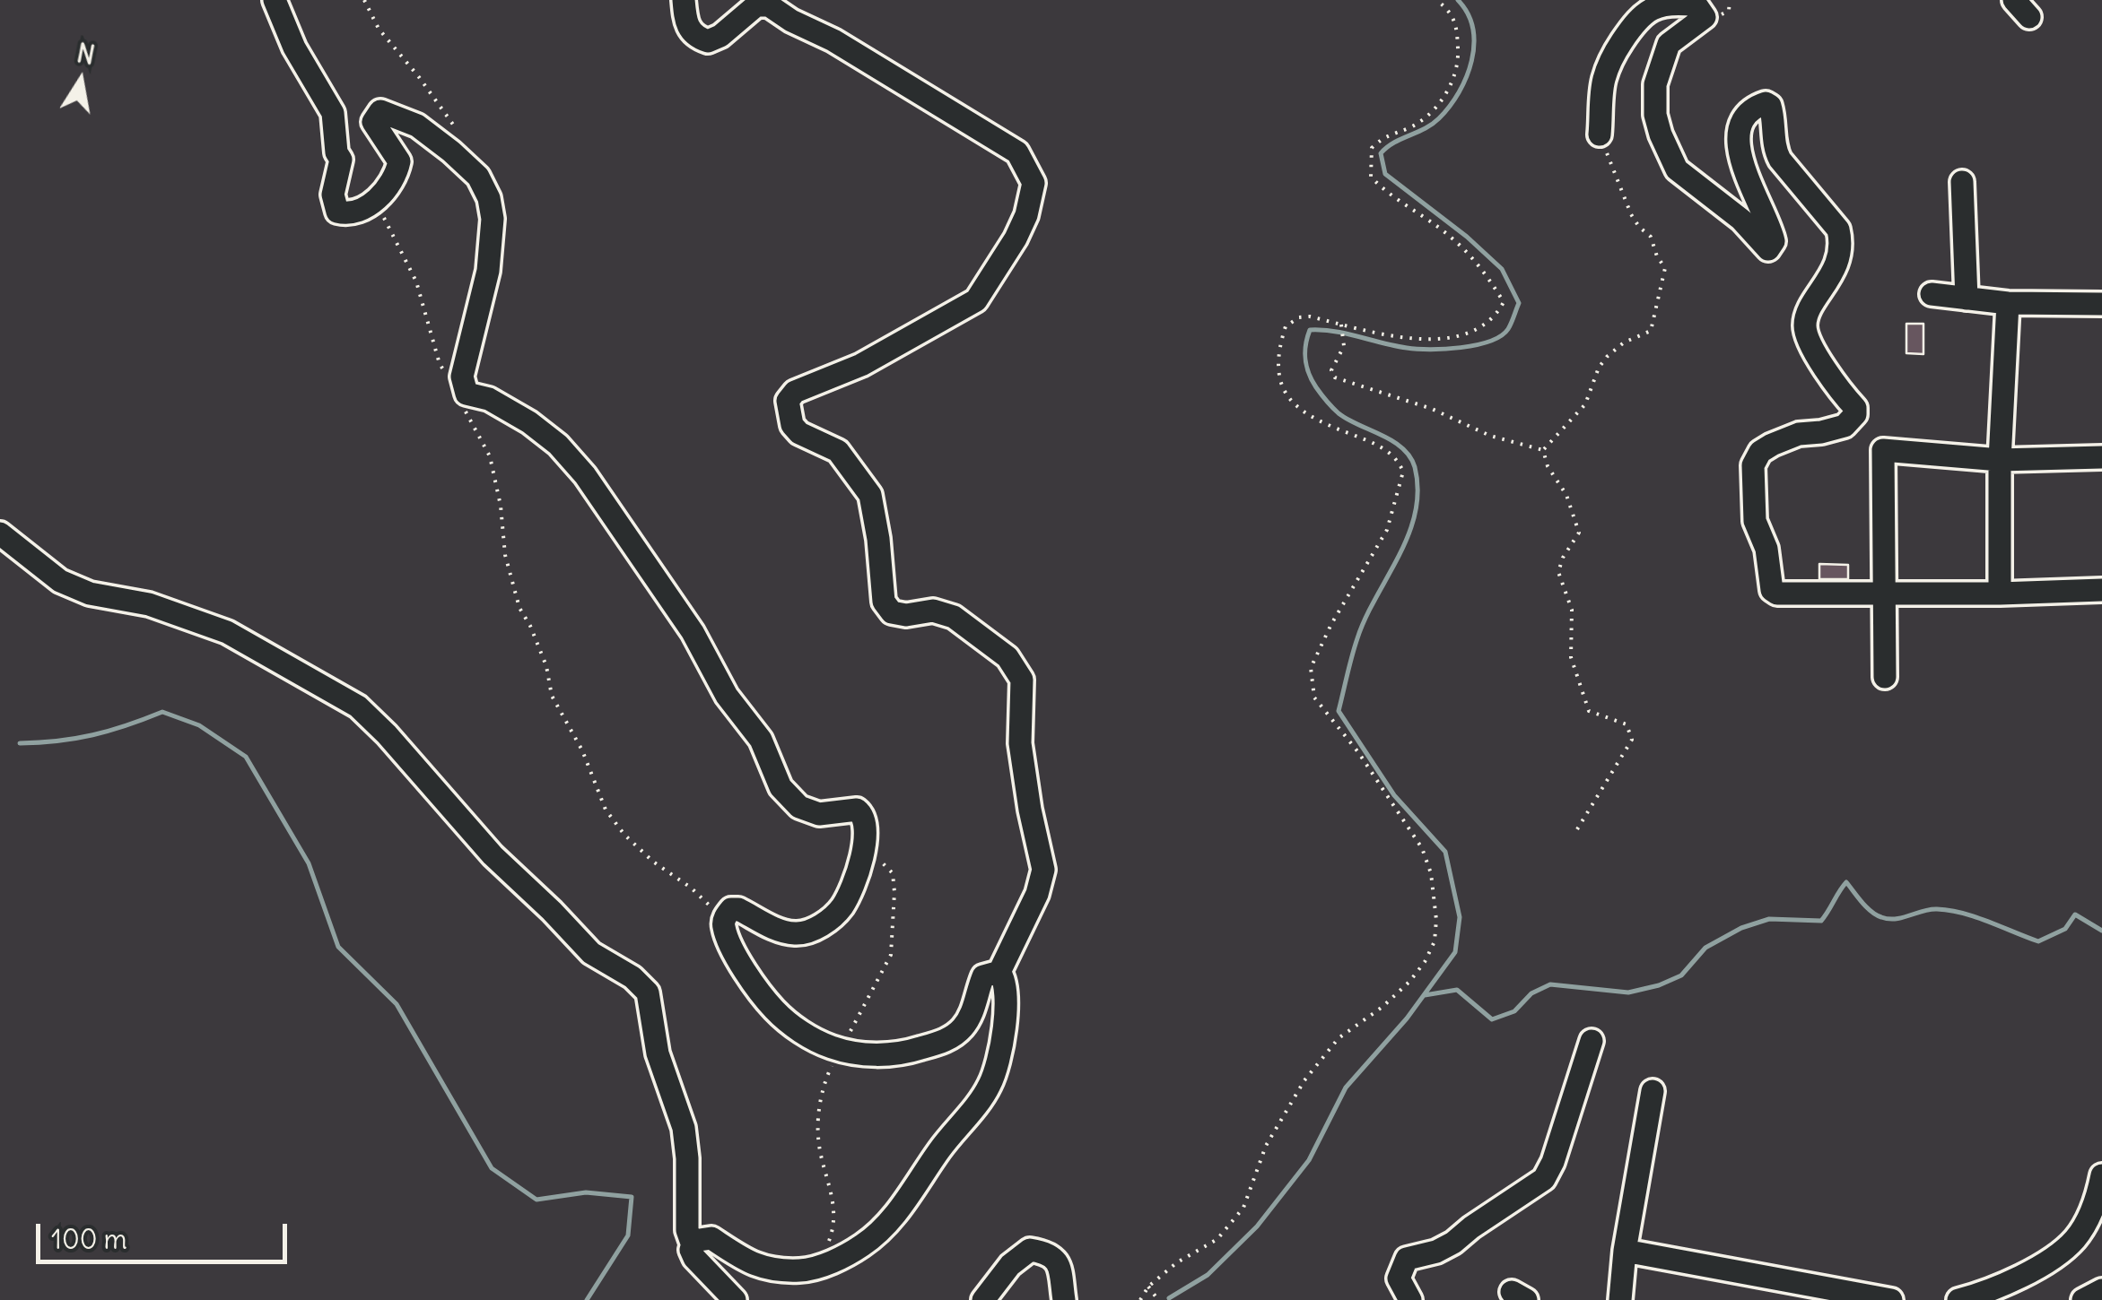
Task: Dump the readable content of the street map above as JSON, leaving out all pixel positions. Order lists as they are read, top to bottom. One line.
{"scale_bar":"100 m","north":"top"}
